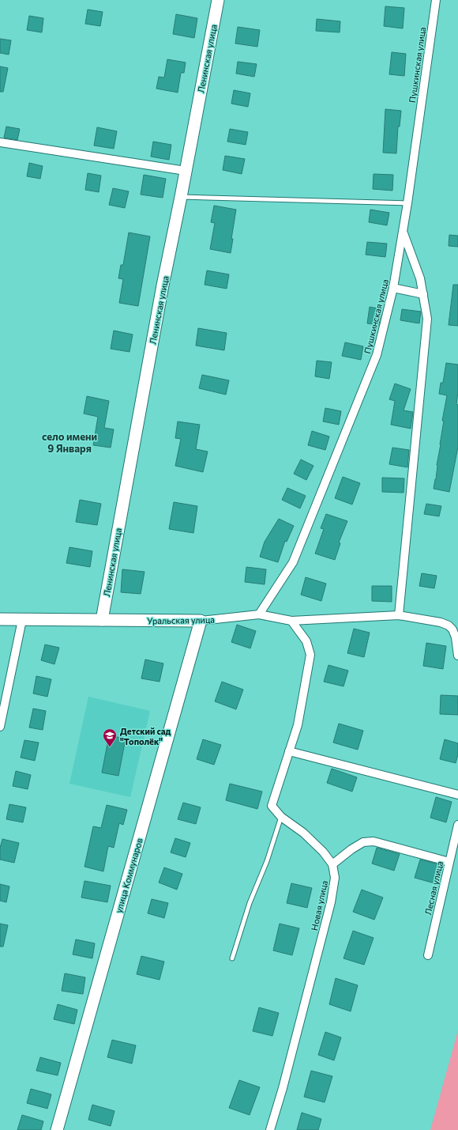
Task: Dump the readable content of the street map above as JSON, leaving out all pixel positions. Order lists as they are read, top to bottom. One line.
{"streets":{"street":["Ленинская улица","Пушкинская улица","Уральская улица","улица Коммунаров","Лесная улица","Новая улица"]},"crossings":[["Ленинская улица","Уральская улица"],["Пушкинская улица","Уральская улица"],["Уральская улица","улица Коммунаров"],["Уральская улица","Новая улица"]],"districts":["село имени 9 Января"],"places":{"school or university":["Детский сад \"Тополёк\""]}}
